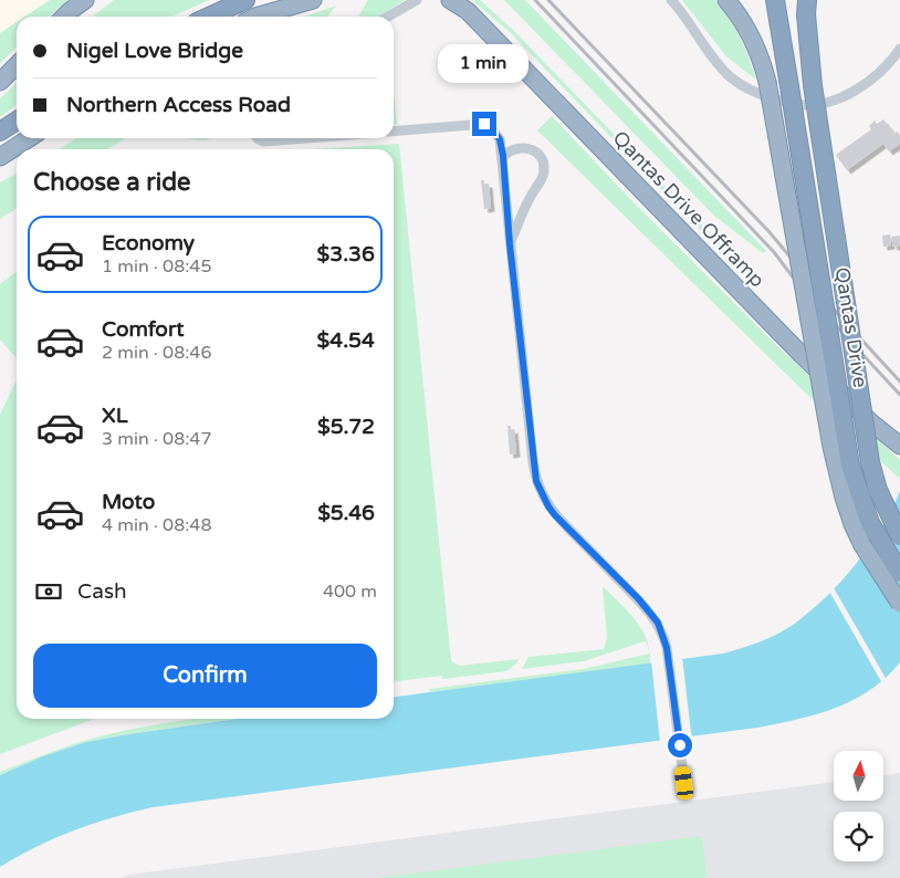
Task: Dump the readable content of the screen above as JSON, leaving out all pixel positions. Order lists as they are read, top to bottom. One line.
{"streets":{"highway":["Qantas Drive Offramp","Qantas Drive"]},"north":"top","page":{"banner":["Nigel Love Bridge","Northern Access Road"],"bubble":"1 min","heading":"Choose a ride","list":[{"name":"Economy","note":"1 min · 08:45","value":"$3.36"},{"name":"Comfort","note":"2 min · 08:46","value":"$4.54"},{"name":"XL","note":"3 min · 08:47","value":"$5.72"},{"name":"Moto","note":"4 min · 08:48","value":"$5.46"}],"pay":["Cash","400 m"],"buttons":"Confirm"}}
